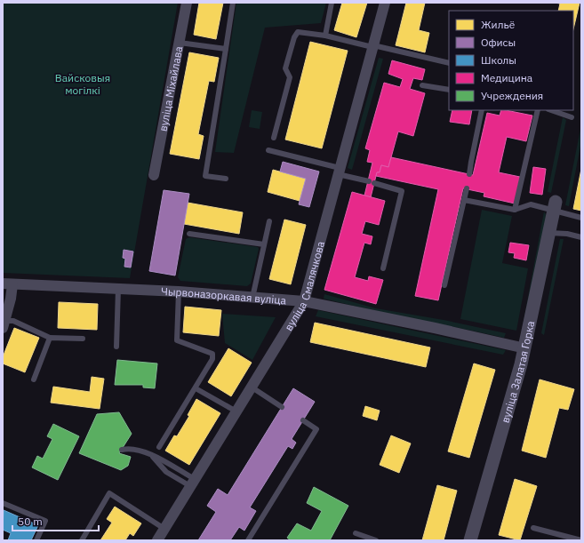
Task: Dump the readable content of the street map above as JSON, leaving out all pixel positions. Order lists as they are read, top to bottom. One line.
{"streets":{"street":["вуліца Міхайлава","вуліца Смалячкова","Чырвоназоркавая вуліца","вуліца Залатая Горка"]},"crossings":[["вуліца Смалячкова","Чырвоназоркавая вуліца"],["Чырвоназоркавая вуліца","вуліца Залатая Горка"]],"parks":["Вайсковыя могілкі"],"legend":["Жильё","Офисы","Школы","Медицина","Учреждения"],"scale_bar":"50 m"}
